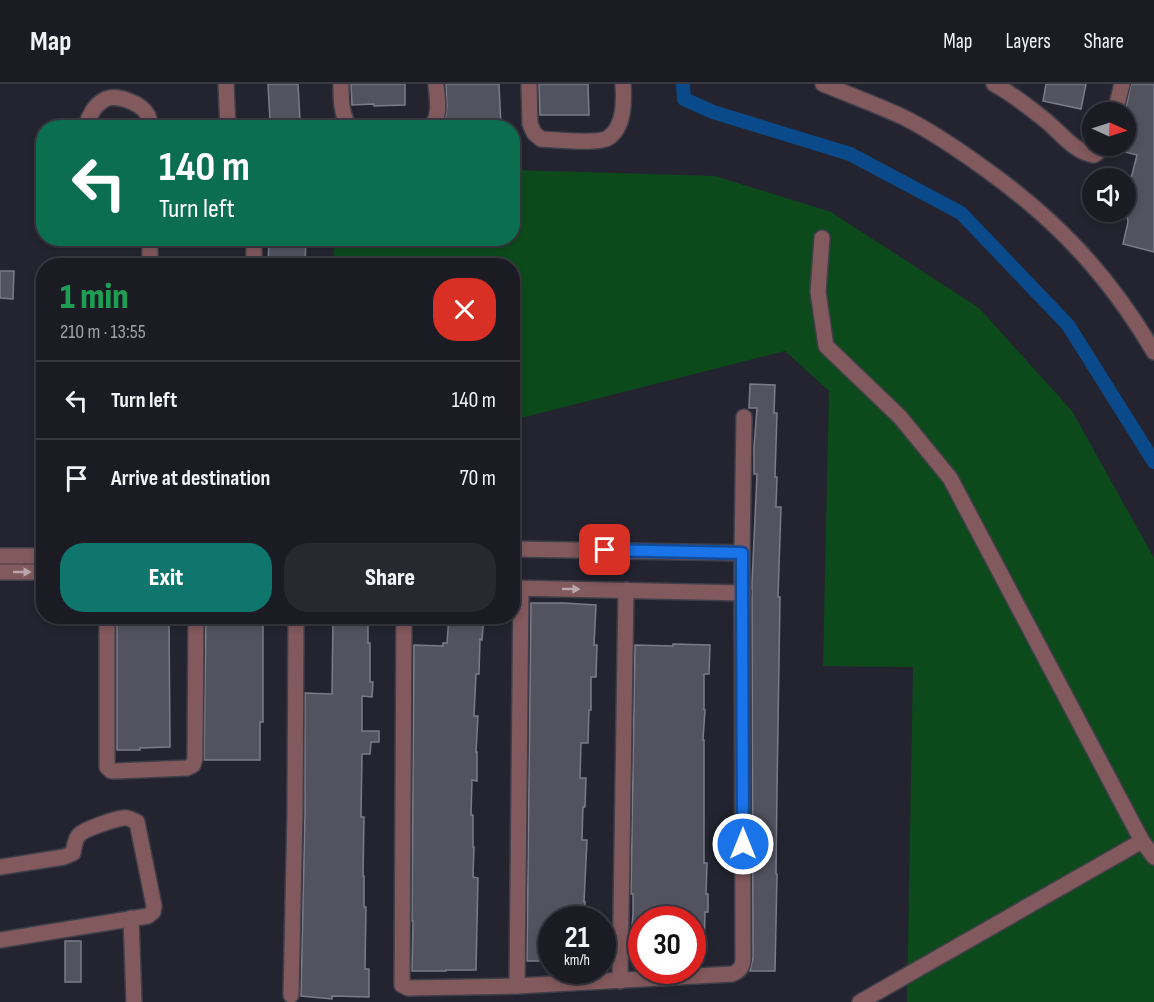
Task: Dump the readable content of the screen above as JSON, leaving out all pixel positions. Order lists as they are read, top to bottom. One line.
{"north":"right","page":{"header":"Map","nav":["Map","Layers","Share"],"turn":["140 m","Turn left"],"heading":["1 min","210 m · 13:55"],"list":[{"name":"Turn left","value":"140 m"},{"name":"Arrive at destination","value":"70 m"}],"buttons":["Exit","Share"],"speed":"21 km/h","limit":"30"}}
